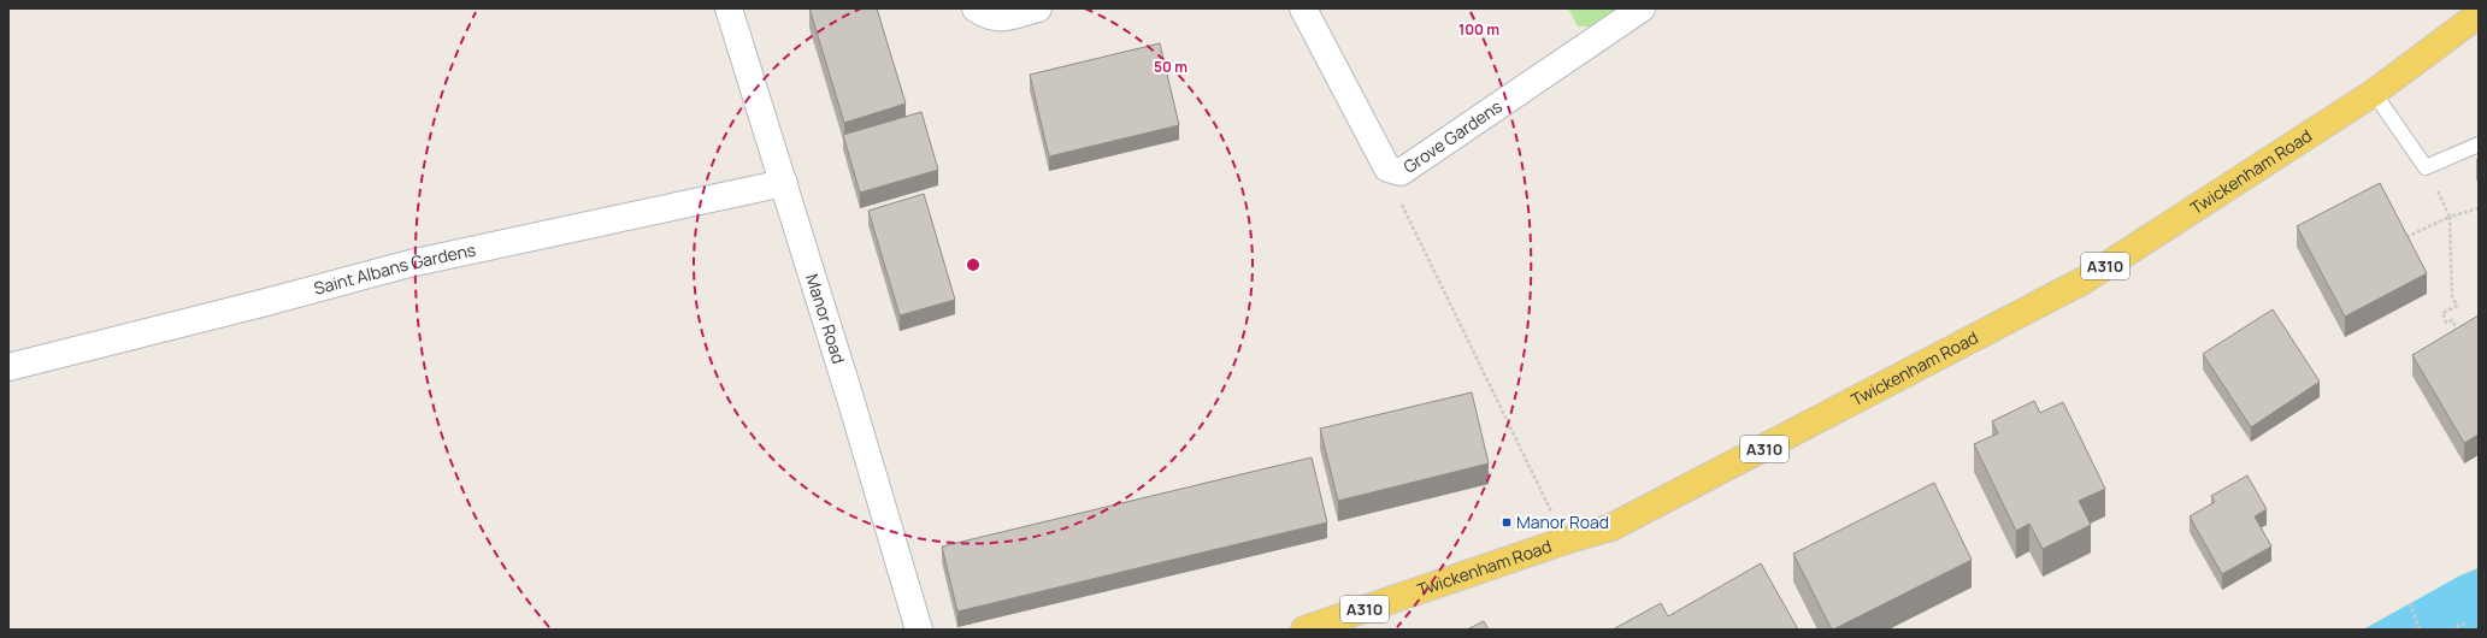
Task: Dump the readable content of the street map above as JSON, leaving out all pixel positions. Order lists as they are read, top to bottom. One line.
{"streets":{"main road":["Twickenham Road","A310"],"street":["Grove Gardens","Saint Albans Gardens","Manor Road"]},"crossings":[["Saint Albans Gardens","Manor Road"]],"places":{"transit":["Manor Road"]},"rings":["100 m","50 m"]}
